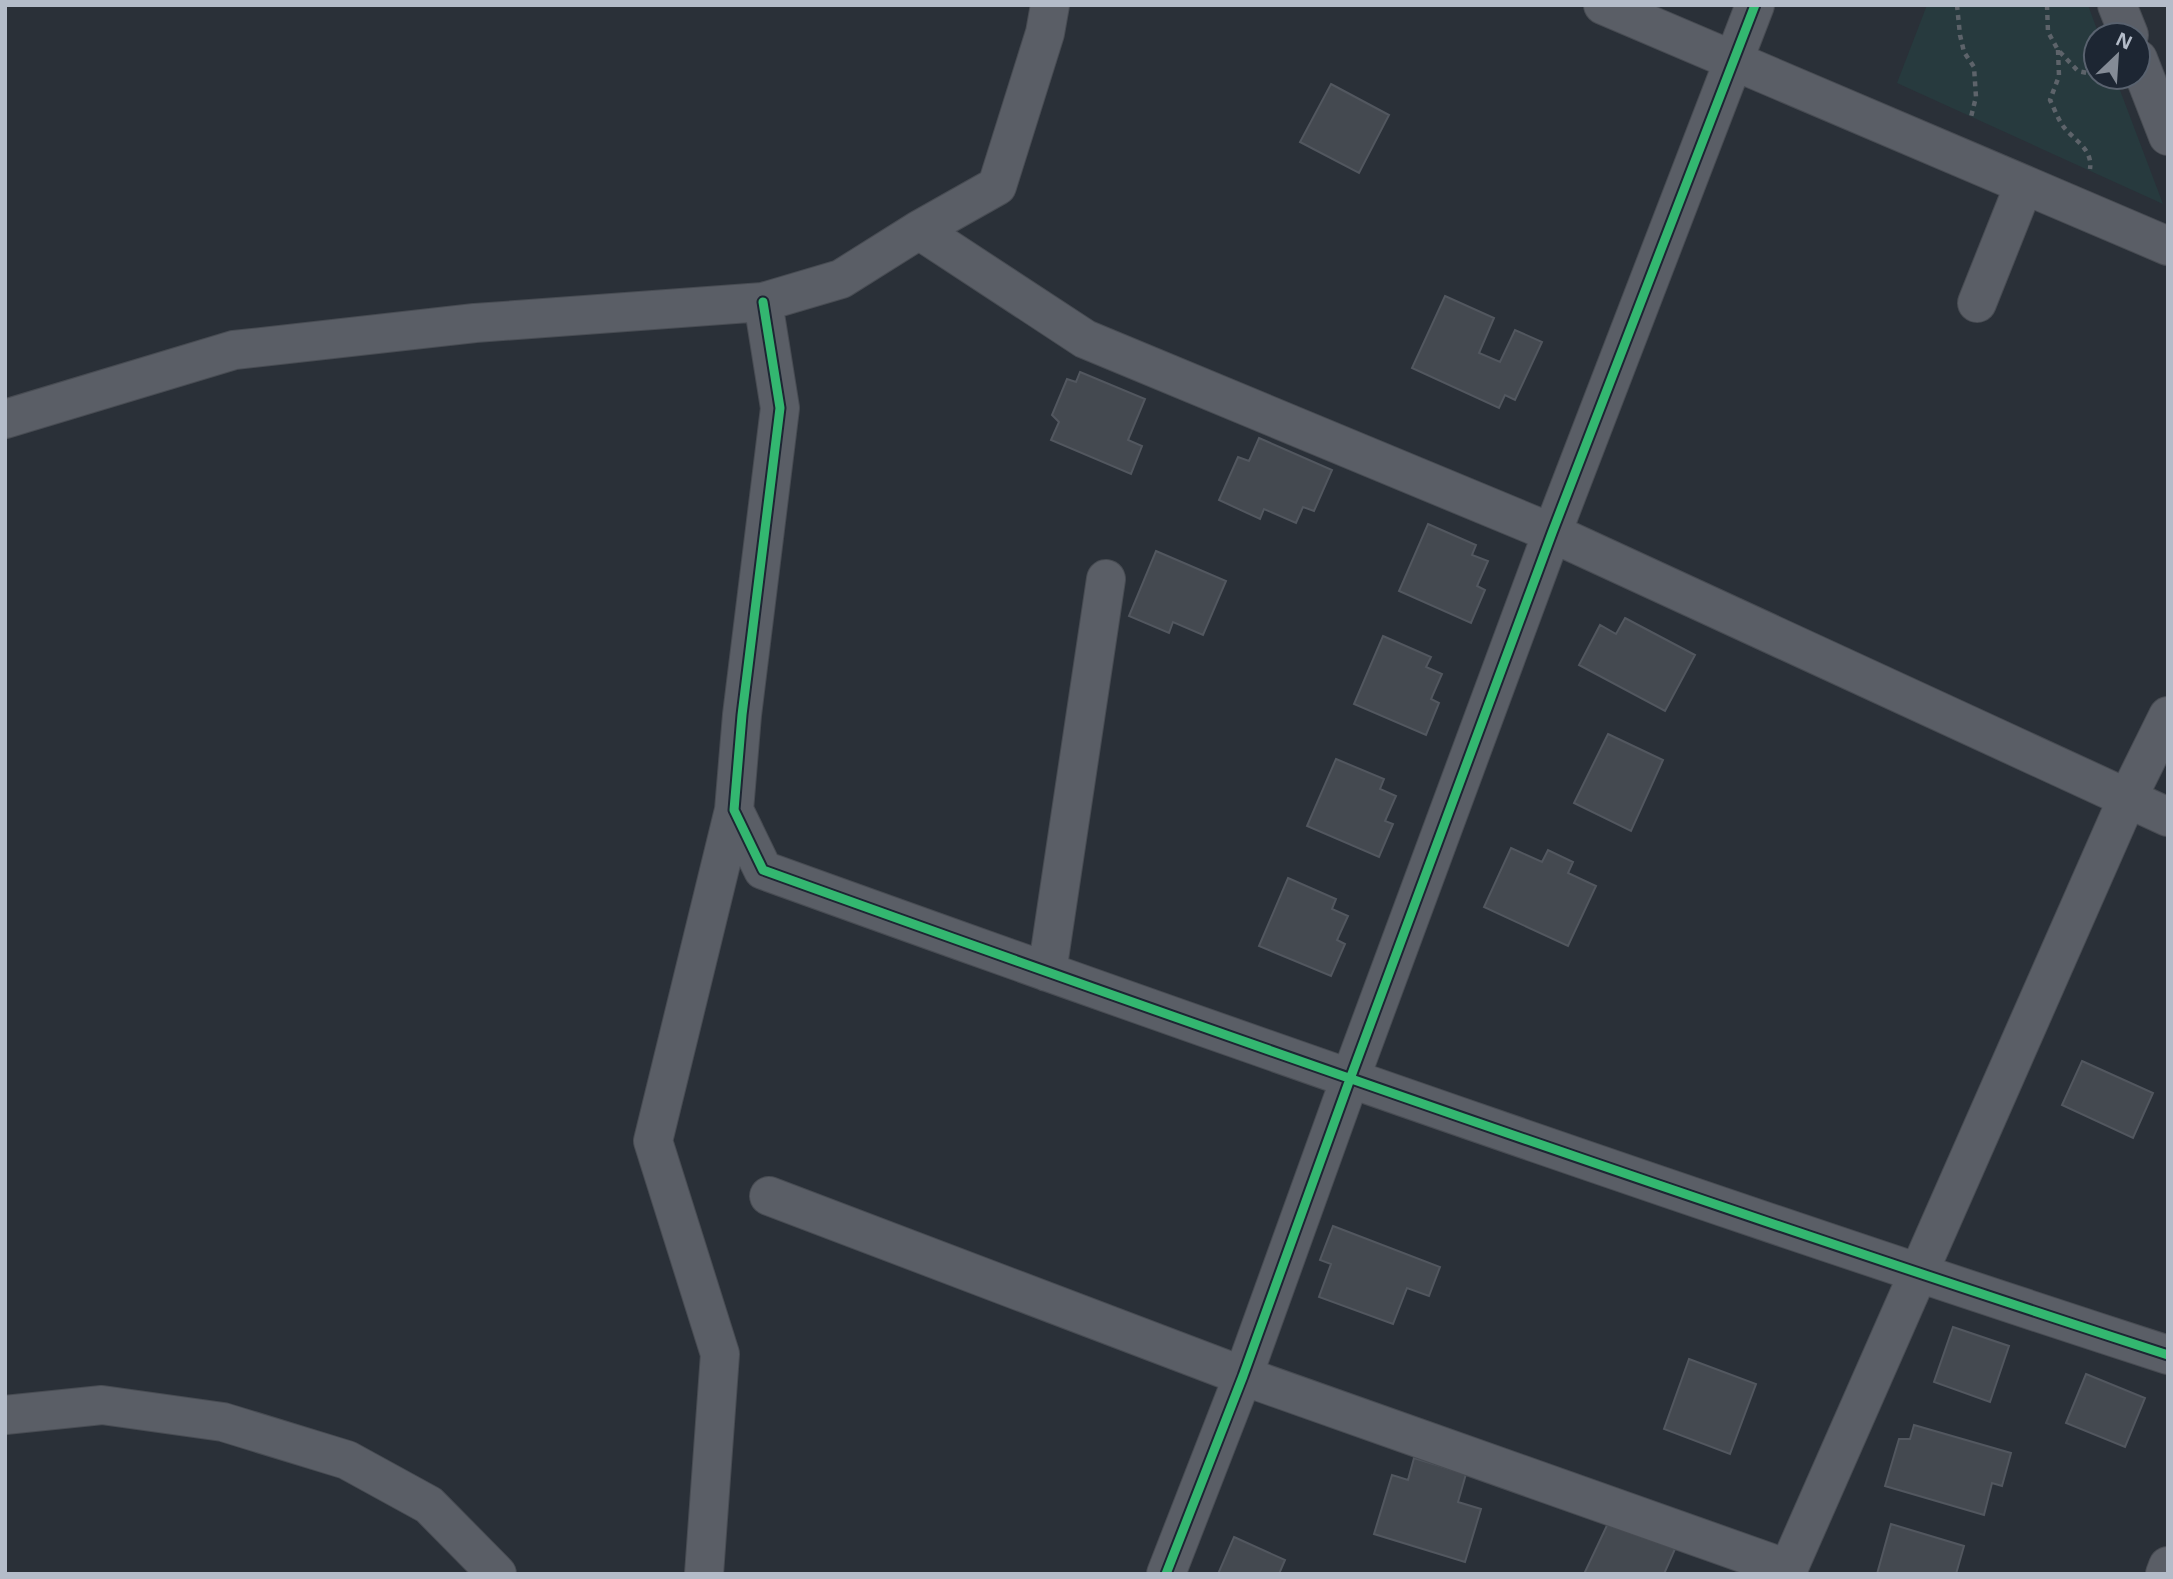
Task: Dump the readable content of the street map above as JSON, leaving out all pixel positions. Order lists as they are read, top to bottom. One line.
{"north":"top right"}
